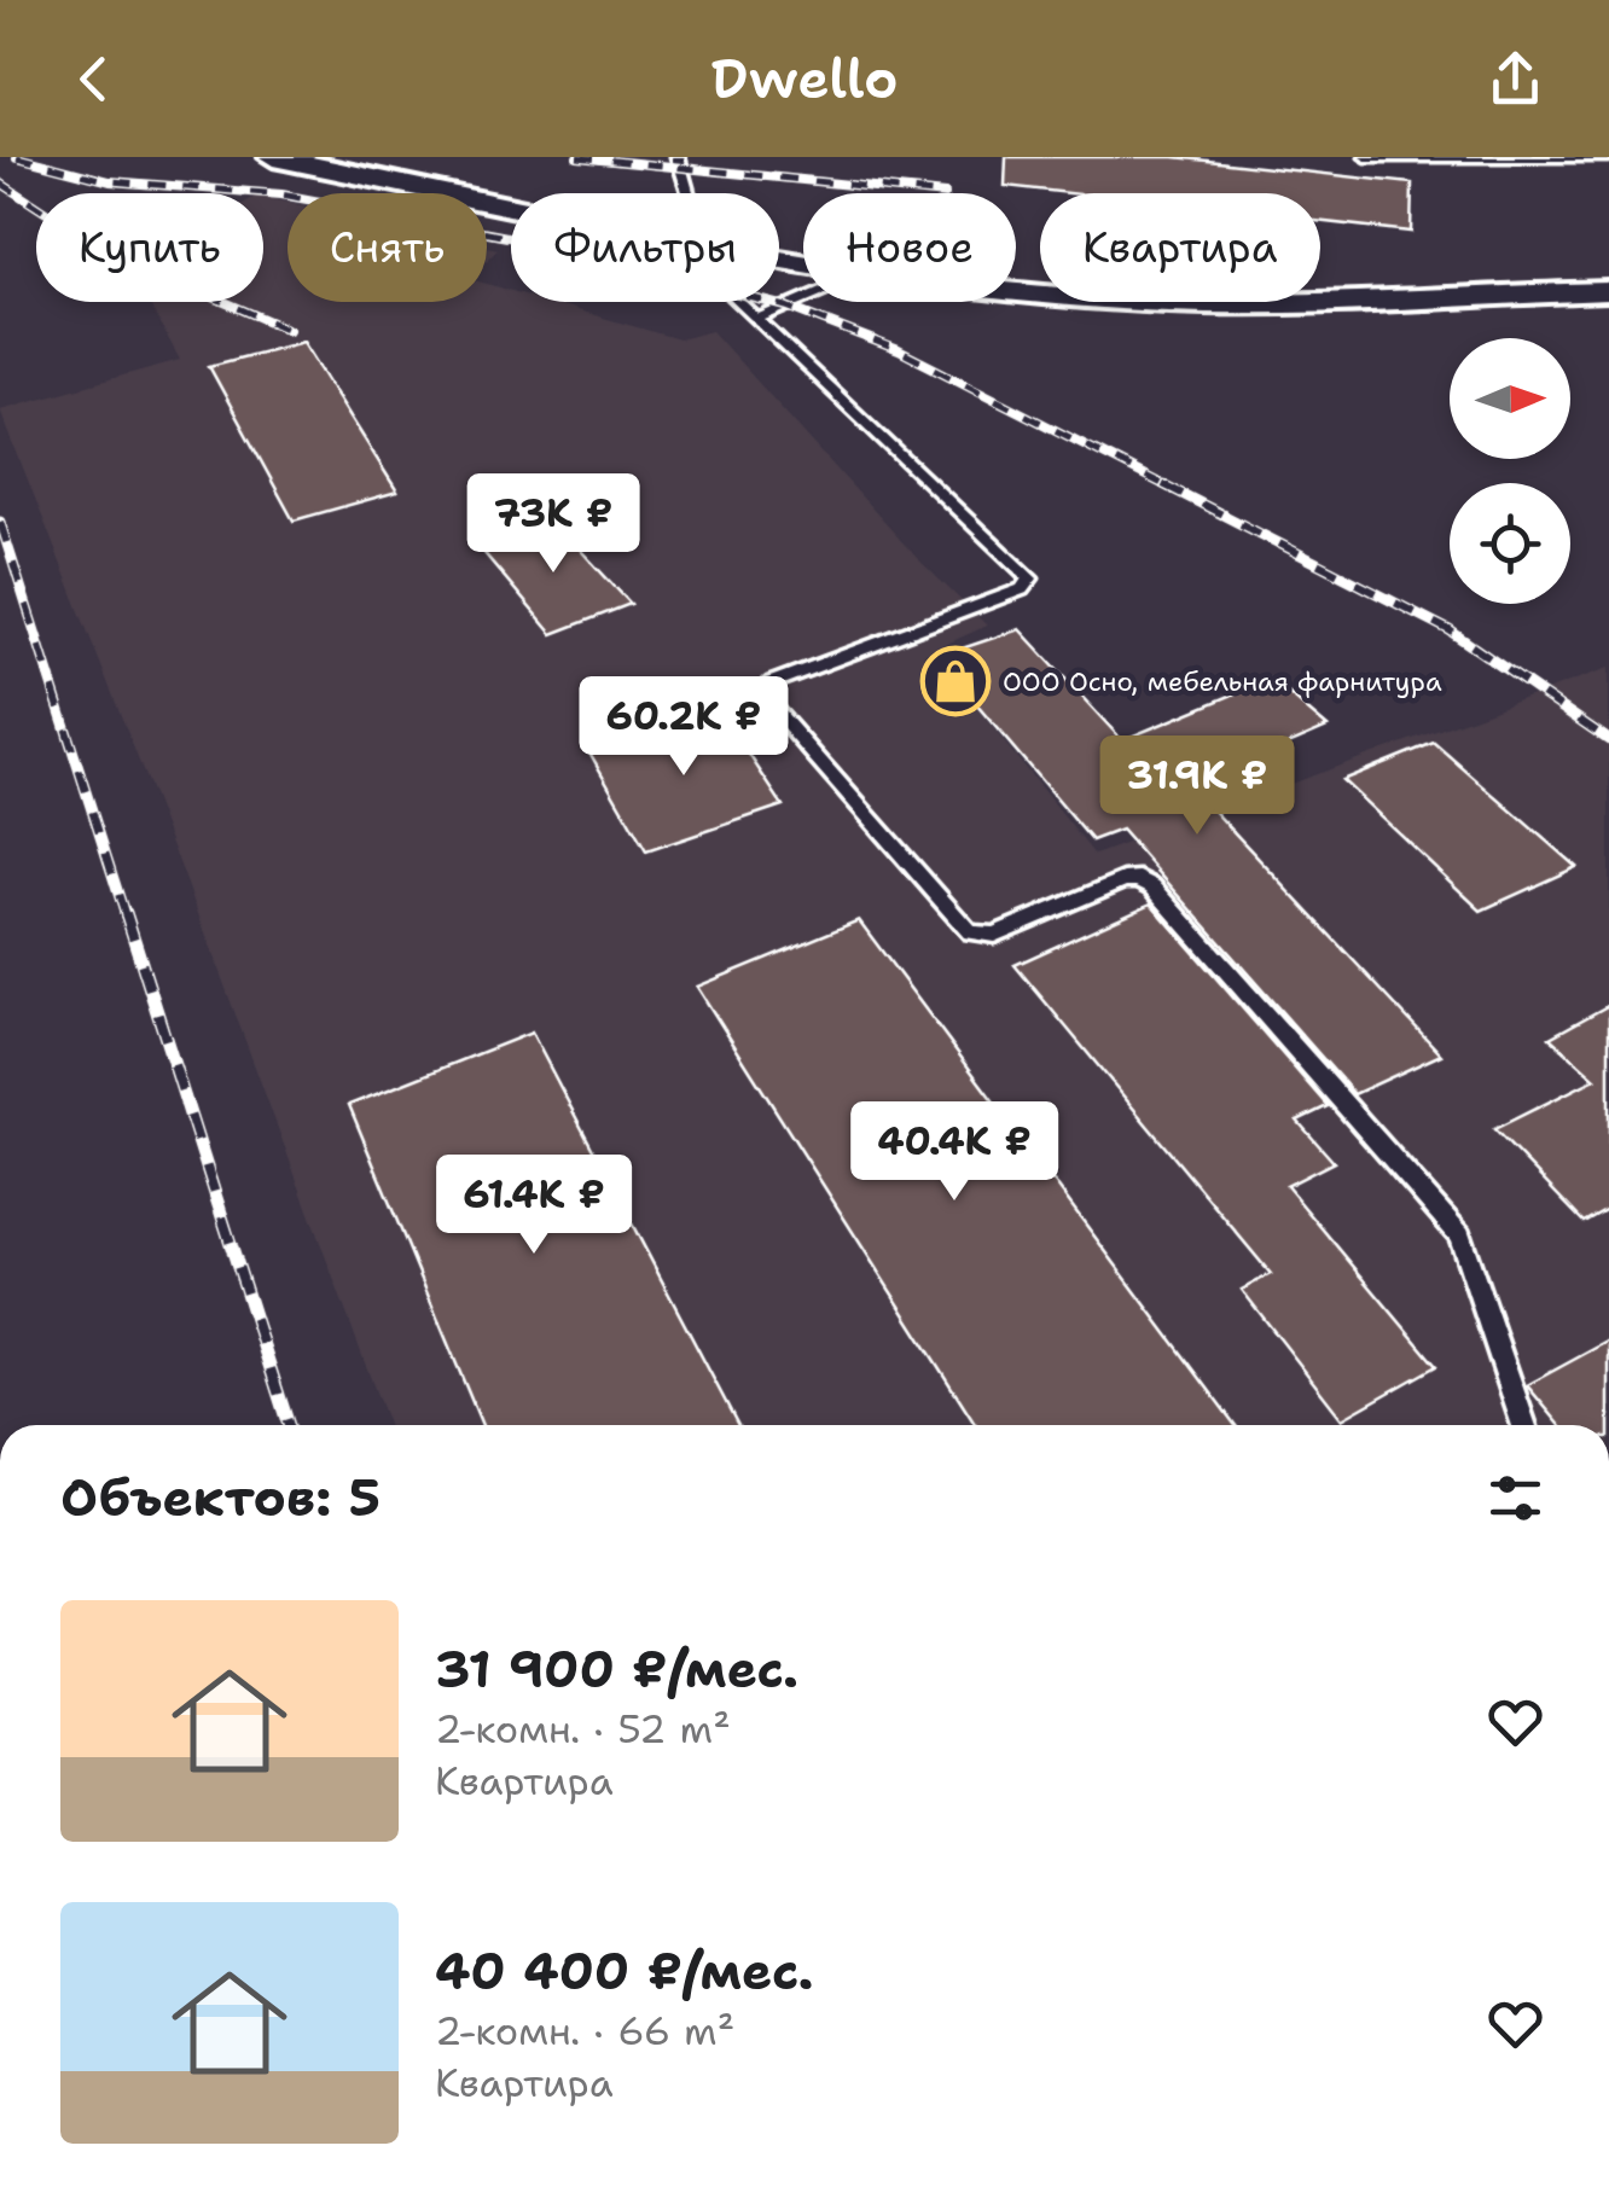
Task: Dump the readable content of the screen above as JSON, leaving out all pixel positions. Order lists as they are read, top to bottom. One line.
{"places":{"shop":["ООО Осно, мебельная фарнитура"]},"north":"right","page":{"header":"Dwello","chip":["Купить","Снять","Фильтры","Новое","Квартира"],"price":["73K ₽","60.2K ₽","31.9K ₽","40.4K ₽","61.4K ₽"],"heading":"Объектов: 5","list":[{"name":"31 900 ₽/мес.","note":"2-комн. · 52 m² · Квартира"},{"name":"40 400 ₽/мес.","note":"2-комн. · 66 m² · Квартира"}]}}
